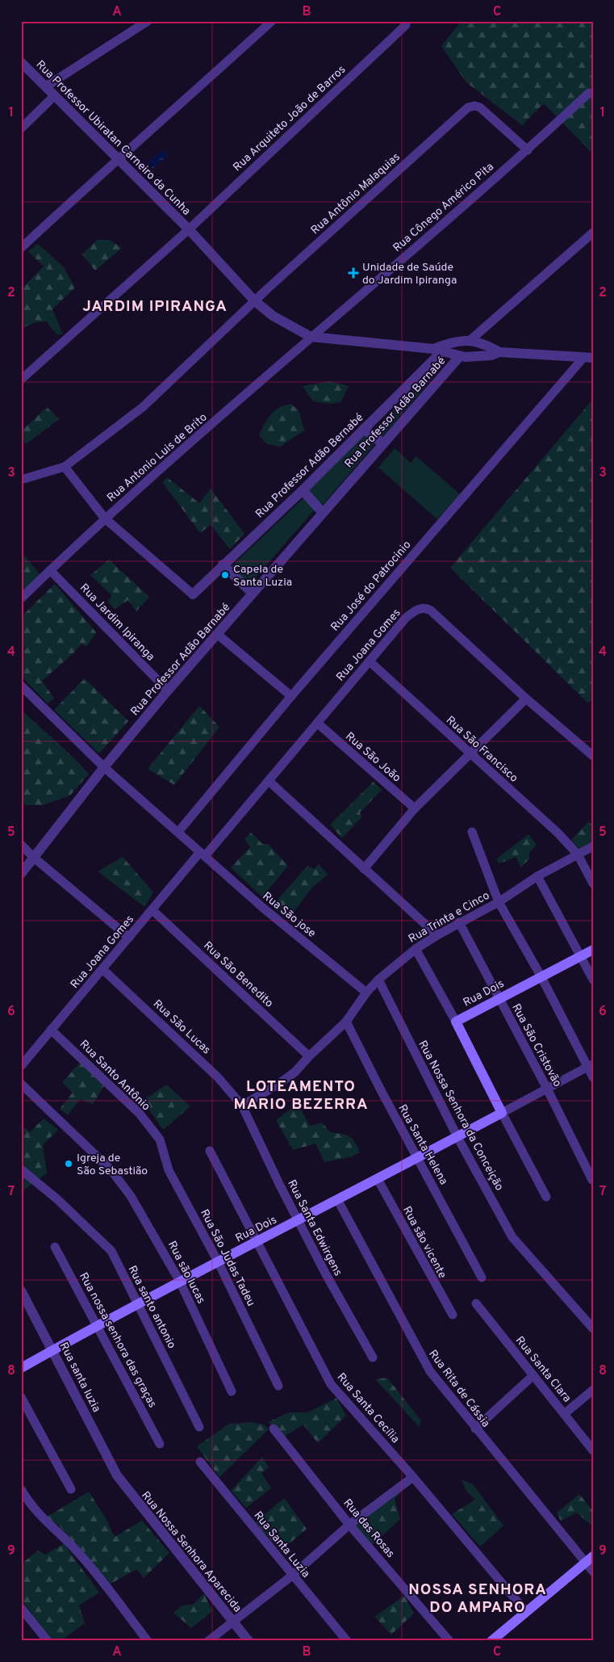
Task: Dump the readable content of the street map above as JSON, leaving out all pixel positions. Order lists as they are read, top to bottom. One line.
{"streets":{"main road":["Rua Dois"],"street":["Rua Arquiteto João de Barros","Rua Professor Ubiratan Carneiro da Cunha","Rua Antônio Malaquias","Rua Cônego Américo Pita","Rua Professor Adão Barnabé","Rua Antonio Luis de Brito","Rua Professor Adão Bernabé","Rua José do Patrocinio","Rua Jardim Ipiranga","Rua Joana Gomes","Rua São Francisco","Rua São João","Rua São jose","Rua Trinta e Cinco","Rua São Benedito","Rua São Lucas","Rua São Cristovão","Rua Santo Antônio","Rua Nossa Senhora da Conceição","Rua Santa Helena","Rua Santa Edwirgens","Rua são vicente","Rua São Judas Tadeu","Rua são lucas","Rua santo antonio","Rua nossa senhora das graças","Rua Santa Clara","Rua santa luzia","Rua Rita de Cássia","Rua Santa Cecília","Rua das Rosas","Rua Santa Luzia","Rua Nossa Senhora Aparecida"]},"crossings":[["Rua Arquiteto João de Barros","Rua Professor Ubiratan Carneiro da Cunha"],["Rua Professor Ubiratan Carneiro da Cunha","Rua Antônio Malaquias"],["Rua Professor Ubiratan Carneiro da Cunha","Rua Cônego Américo Pita"],["Rua Professor Ubiratan Carneiro da Cunha","Rua Antonio Luis de Brito"],["Rua Antônio Malaquias","Rua Cônego Américo Pita"],["Rua Cônego Américo Pita","Rua Antonio Luis de Brito"],["Rua Professor Adão Barnabé","Rua Jardim Ipiranga"],["Rua Professor Adão Barnabé","Rua São jose"],["Rua Antonio Luis de Brito","Rua Jardim Ipiranga"],["Rua José do Patrocinio","Rua São jose"],["Rua Joana Gomes","Rua São Francisco"],["Rua Joana Gomes","Rua São João"],["Rua Joana Gomes","Rua São jose"],["Rua Joana Gomes","Rua São Benedito"],["Rua Joana Gomes","Rua São Lucas"],["Rua Joana Gomes","Rua Santo Antônio"],["Rua São Francisco","Rua Trinta e Cinco"],["Rua São jose","Rua Trinta e Cinco"],["Rua Trinta e Cinco","Rua São Benedito"],["Rua Trinta e Cinco","Rua São Lucas"],["Rua Trinta e Cinco","Rua São Cristovão"],["Rua Trinta e Cinco","Rua Nossa Senhora da Conceição"],["Rua Trinta e Cinco","Rua Santa Helena"],["Rua Trinta e Cinco","Rua Santa Edwirgens"],["Rua Dois","Rua São Cristovão"],["Rua Dois","Rua Nossa Senhora da Conceição"],["Rua Dois","Rua Santa Helena"],["Rua Dois","Rua Santa Edwirgens"],["Rua Dois","Rua são vicente"],["Rua Dois","Rua São Judas Tadeu"],["Rua Dois","Rua são lucas"],["Rua Dois","Rua santo antonio"],["Rua Dois","Rua nossa senhora das graças"],["Rua Dois","Rua santa luzia"],["Rua Dois","Rua Rita de Cássia"],["Rua Dois","Rua Santa Cecília"],["Rua São Lucas","Rua Santa Edwirgens"],["Rua Santo Antônio","Rua São Judas Tadeu"],["Rua santa luzia","Rua Nossa Senhora Aparecida"]],"districts":["JARDIM IPIRANGA","LOTEAMENTO MARIO BEZERRA","NOSSA SENHORA DO AMPARO"],"places":{"health":["Unidade de Saúde do Jardim Ipiranga"],"other":["Capela de Santa Luzia","Igreja de São Sebastião"]},"grid":{"columns":["A","B","C"],"rows":["1","2","3","4","5","6","7","8","9"]}}
